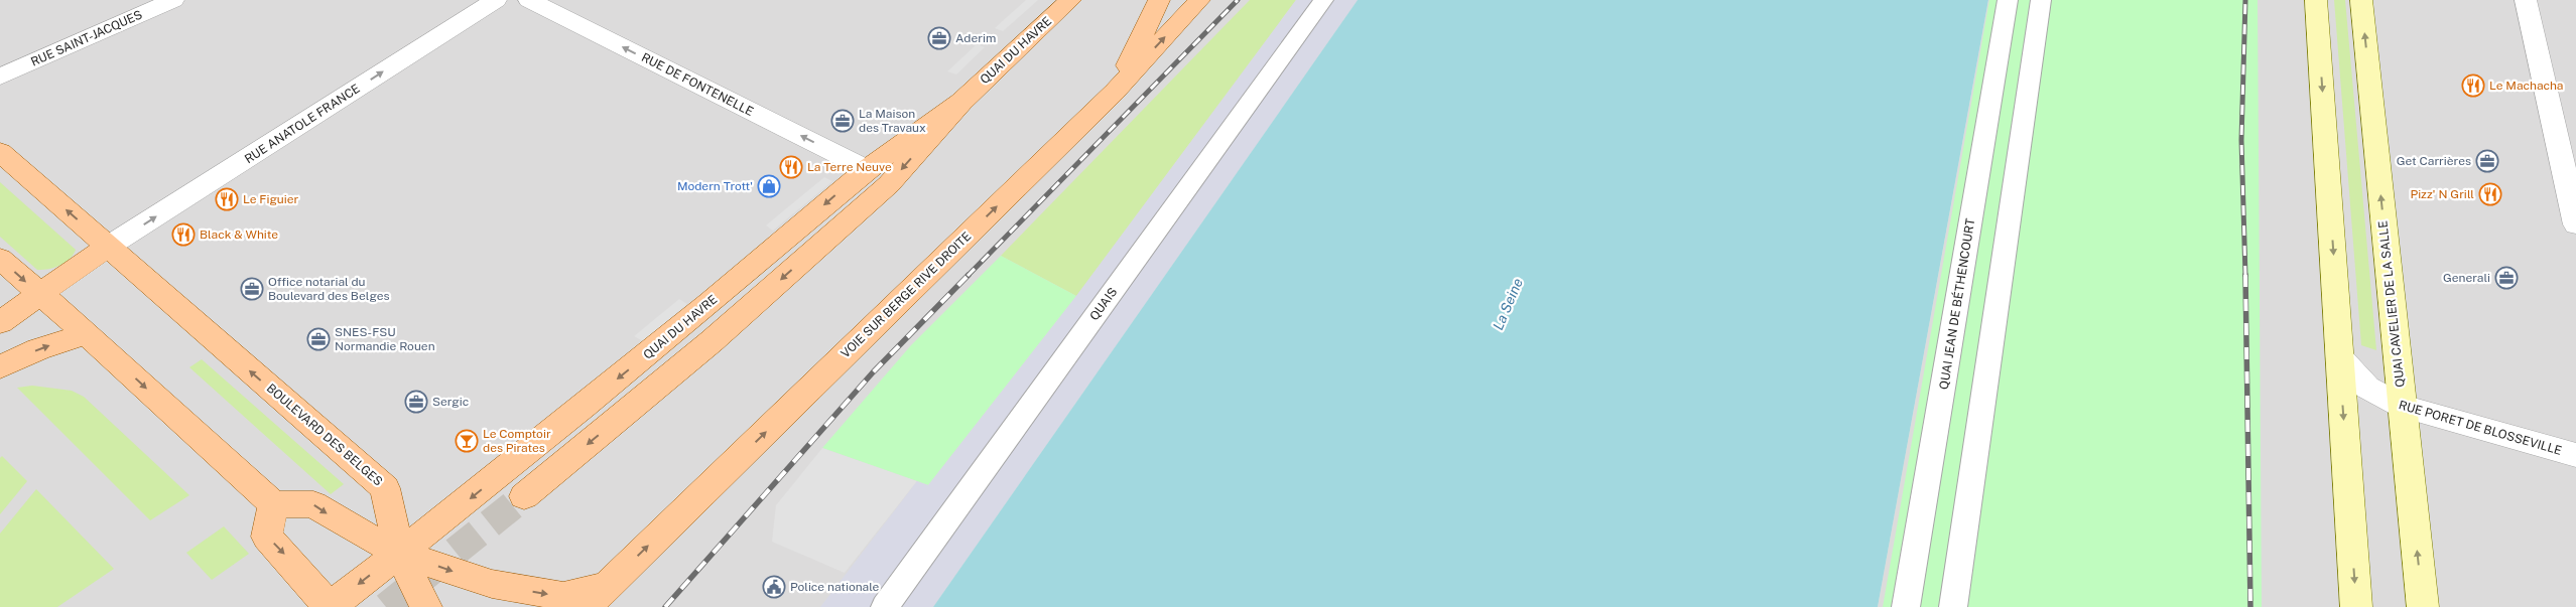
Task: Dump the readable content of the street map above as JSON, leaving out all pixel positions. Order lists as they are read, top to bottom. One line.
{"streets":{"main road":["QUAI DU HAVRE","VOIE SUR BERGE RIVE DROITE","QUAI CAVELIER DE LA SALLE","BOULEVARD DES BELGES"],"street":["RUE SAINT-JACQUES","RUE DE FONTENELLE","RUE ANATOLE FRANCE","QUAIS","QUAI JEAN DE BÉTHENCOURT","RUE PORET DE BLOSSEVILLE"]},"crossings":[["QUAI DU HAVRE","RUE DE FONTENELLE"],["QUAI DU HAVRE","BOULEVARD DES BELGES"],["RUE ANATOLE FRANCE","BOULEVARD DES BELGES"],["QUAI CAVELIER DE LA SALLE","RUE PORET DE BLOSSEVILLE"]],"one_way":["QUAI DU HAVRE","RUE DE FONTENELLE","RUE ANATOLE FRANCE","VOIE SUR BERGE RIVE DROITE"],"water":["La Seine"],"places":{"office":["Aderim","La Maison des Travaux","Get Carrières","Generali","Office notarial du Boulevard des Belges","SNES-FSU Normandie Rouen","Sergic"],"restaurant":["Le Machacha","La Terre Neuve","Pizz' N Grill","Le Figuier","Black & White"],"shop":["Modern Trott'"],"bar":["Le Comptoir des Pirates"],"public building":["Police nationale"]}}
